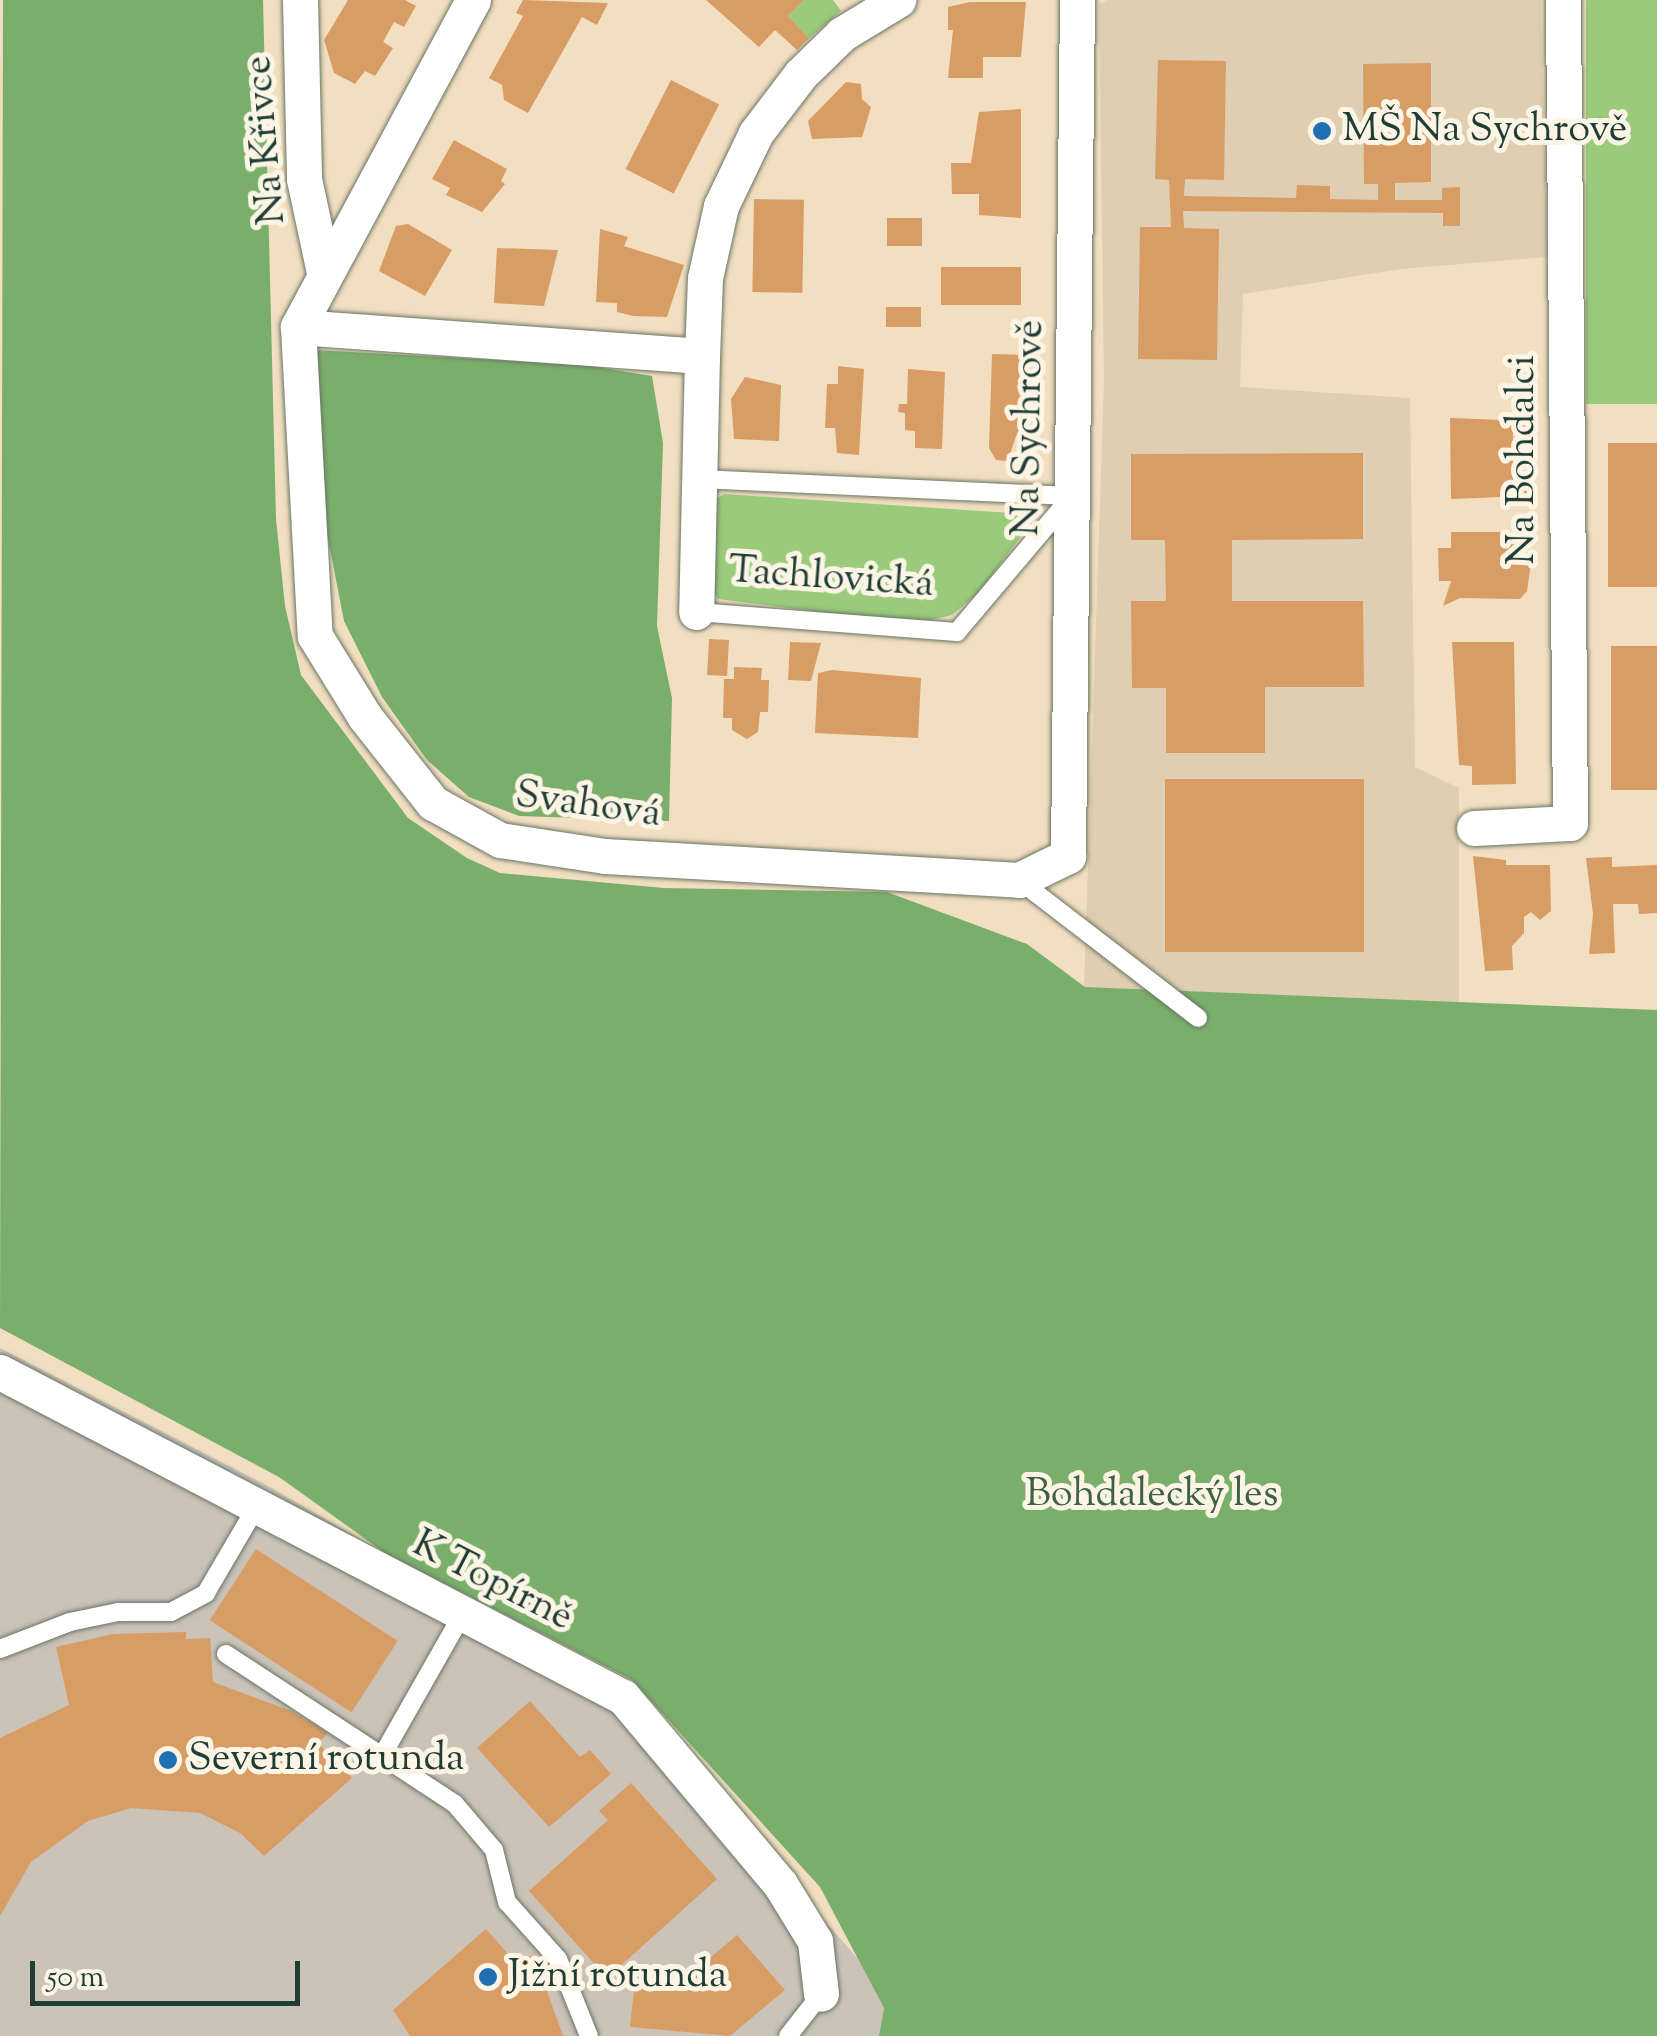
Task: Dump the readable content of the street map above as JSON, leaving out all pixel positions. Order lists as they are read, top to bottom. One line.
{"streets":{"street":["Na Křivce","Na Sychrově","Na Bohdalci","Tachlovická","Svahová","K Topírně"]},"crossings":[["Na Křivce","Svahová"],["Na Sychrově","Tachlovická"],["Na Sychrově","Svahová"]],"parks":["Bohdalecký les"],"places":["MŠ Na Sychrově","Severní rotunda","Jižní rotunda"],"scale_bar":"50 m"}
